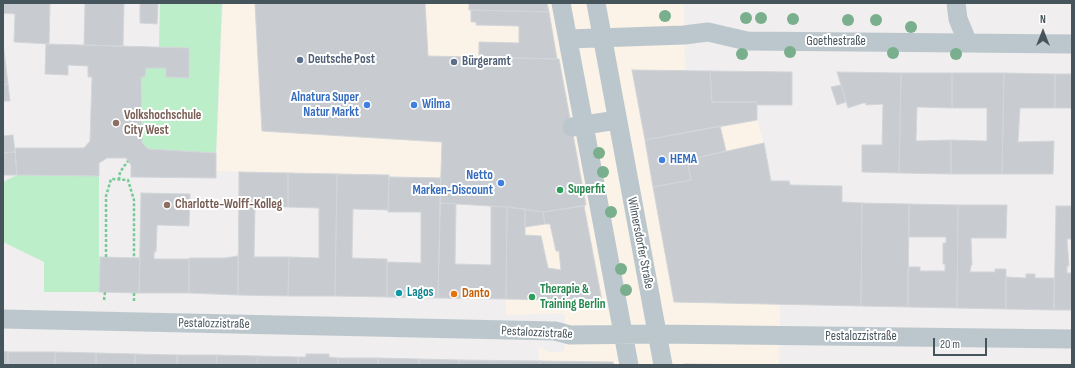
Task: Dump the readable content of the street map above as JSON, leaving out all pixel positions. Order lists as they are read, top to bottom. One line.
{"streets":{"street":["Goethestraße","Wilmersdorfer Straße","Pestalozzistraße"]},"crossings":[["Goethestraße","Wilmersdorfer Straße"],["Wilmersdorfer Straße","Pestalozzistraße"]],"places":["Deutsche Post","Bürgeramt","Alnatura Super Natur Markt","Wilma","Volkshochschule City West","HEMA","Netto Marken-Discount","Superfit","Charlotte-Wolff-Kolleg","Lagos","Danto","Therapie & Training Berlin"],"scale_bar":"20 m","north":"top"}
